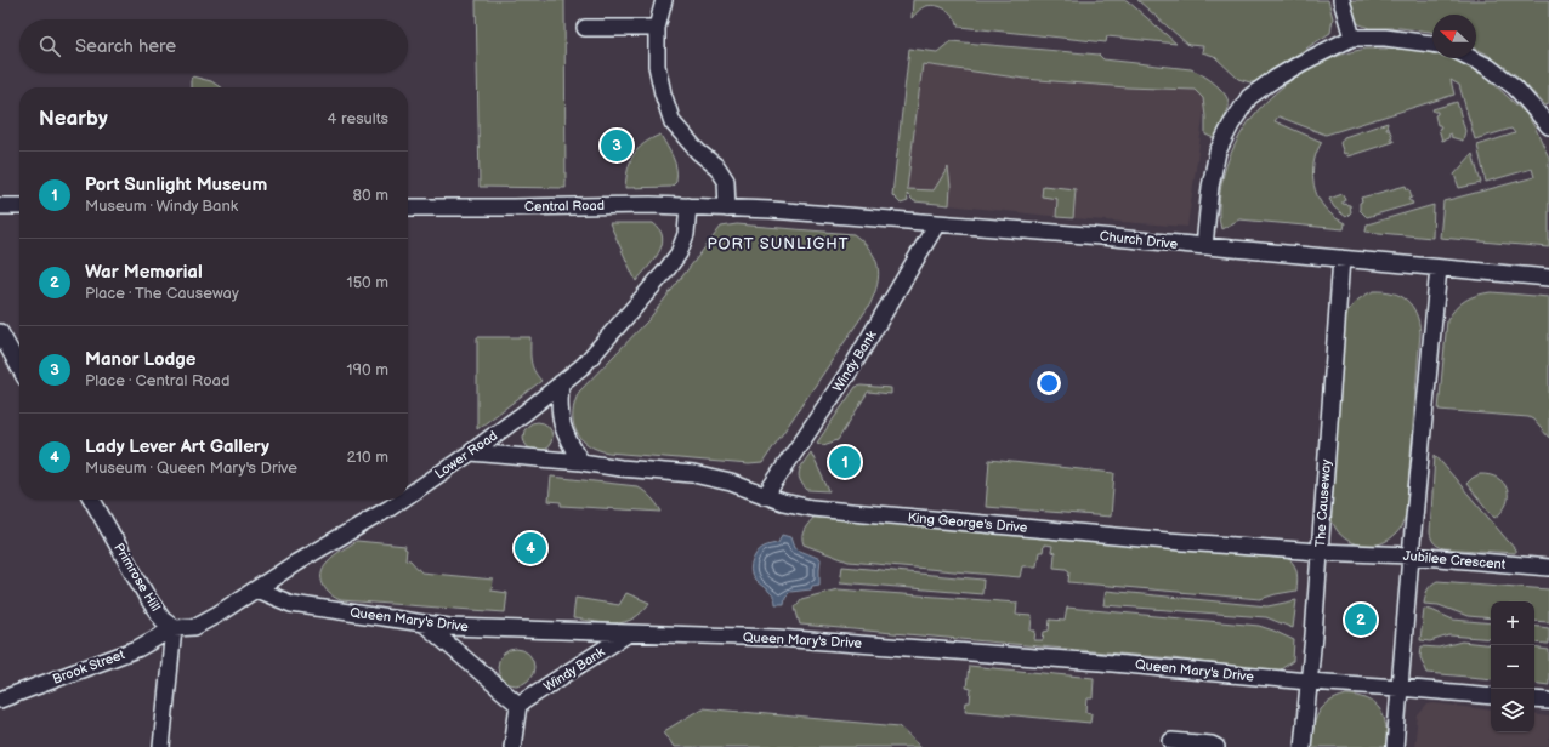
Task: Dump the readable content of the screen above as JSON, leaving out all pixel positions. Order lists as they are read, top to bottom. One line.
{"streets":{"street":["Central Road","Church Drive","Windy Bank","Lower Road","The Causeway","King George's Drive","Jubilee Crescent","Primrose Hill","Queen Mary's Drive","Brook Street"]},"crossings":[["Central Road","Church Drive"],["Central Road","Lower Road"],["Church Drive","Windy Bank"],["Church Drive","The Causeway"],["Windy Bank","King George's Drive"],["Windy Bank","Queen Mary's Drive"],["Lower Road","King George's Drive"],["Lower Road","Primrose Hill"],["Lower Road","Queen Mary's Drive"],["Lower Road","Brook Street"],["The Causeway","King George's Drive"],["The Causeway","Queen Mary's Drive"],["King George's Drive","Jubilee Crescent"],["Primrose Hill","Brook Street"]],"districts":["PORT SUNLIGHT"],"north":"left","page":{"search":"Search here","heading":["Nearby","4 results"],"pins":["3","1","4","2"],"list":[{"mark":"1","name":"Port Sunlight Museum","note":"Museum · Windy Bank","value":"80 m"},{"mark":"2","name":"War Memorial","note":"Place · The Causeway","value":"150 m"},{"mark":"3","name":"Manor Lodge","note":"Place · Central Road","value":"190 m"},{"mark":"4","name":"Lady Lever Art Gallery","note":"Museum · Queen Mary's Drive","value":"210 m"}],"map_buttons":["+","−"]}}
